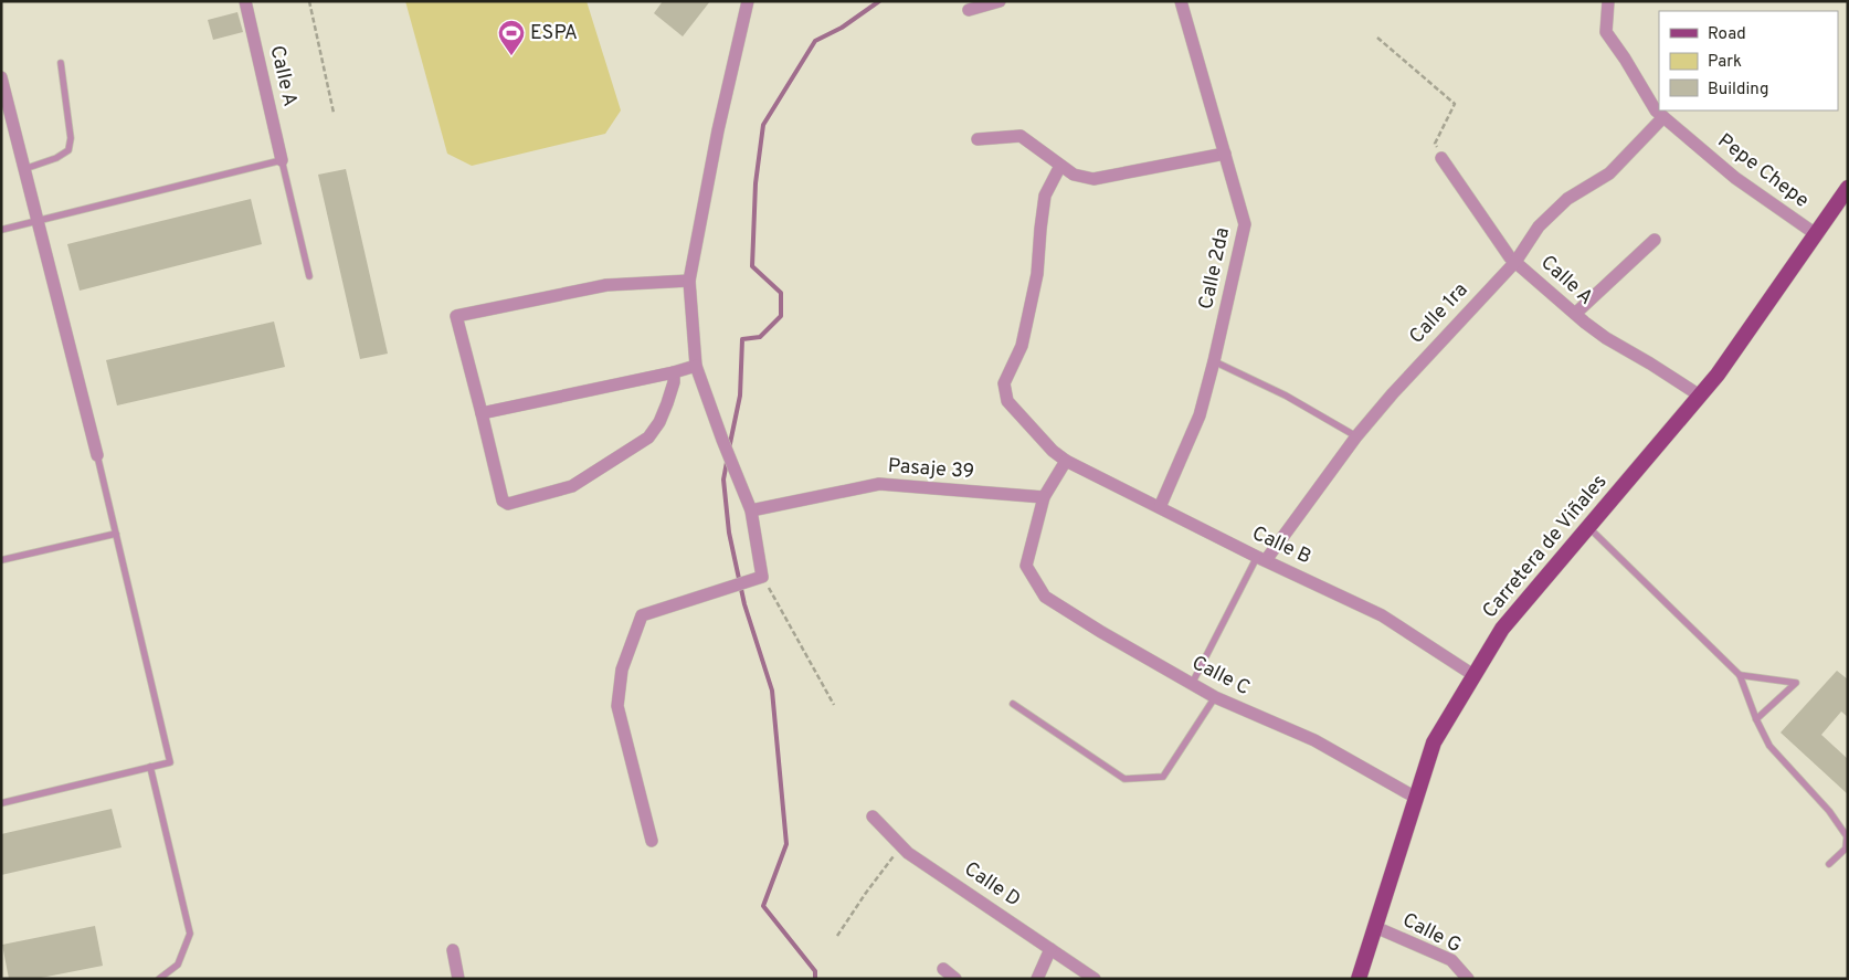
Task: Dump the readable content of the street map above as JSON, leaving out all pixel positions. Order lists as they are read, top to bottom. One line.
{"streets":{"main road":["Carretera de Viñales"],"street":["Calle A","Pepe Chepe","Calle 2da","Calle 1ra","Pasaje 39","Calle B","Calle C","Calle D","Calle G"]},"crossings":[["Calle A","Calle 1ra"],["Calle A","Carretera de Viñales"],["Pepe Chepe","Calle 1ra"],["Pepe Chepe","Carretera de Viñales"],["Calle 2da","Calle B"],["Calle 1ra","Calle B"],["Pasaje 39","Calle C"],["Calle B","Carretera de Viñales"],["Carretera de Viñales","Calle C"],["Carretera de Viñales","Calle G"]],"places":{"sports":["ESPA"]},"legend":["Road","Park","Building"]}
